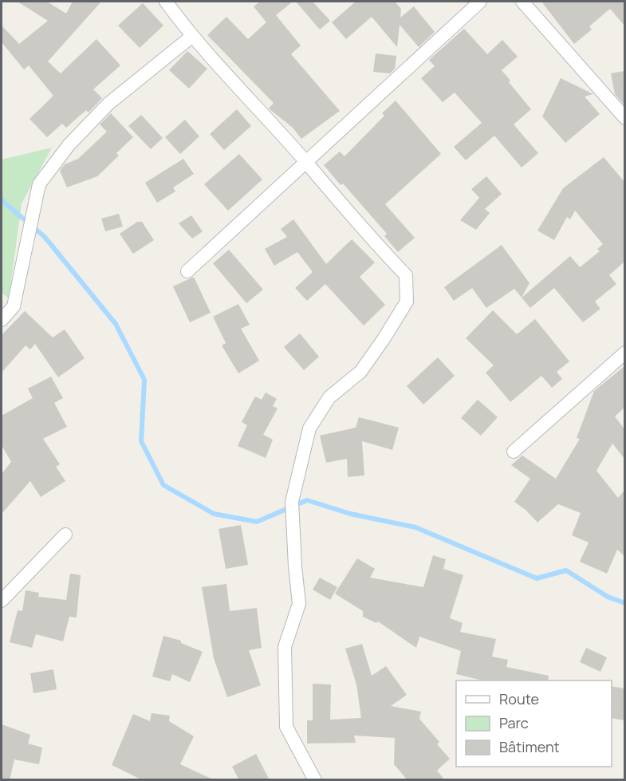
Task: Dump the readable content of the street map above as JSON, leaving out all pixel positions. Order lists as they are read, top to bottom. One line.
{"legend":["Route","Parc","Bâtiment"]}
